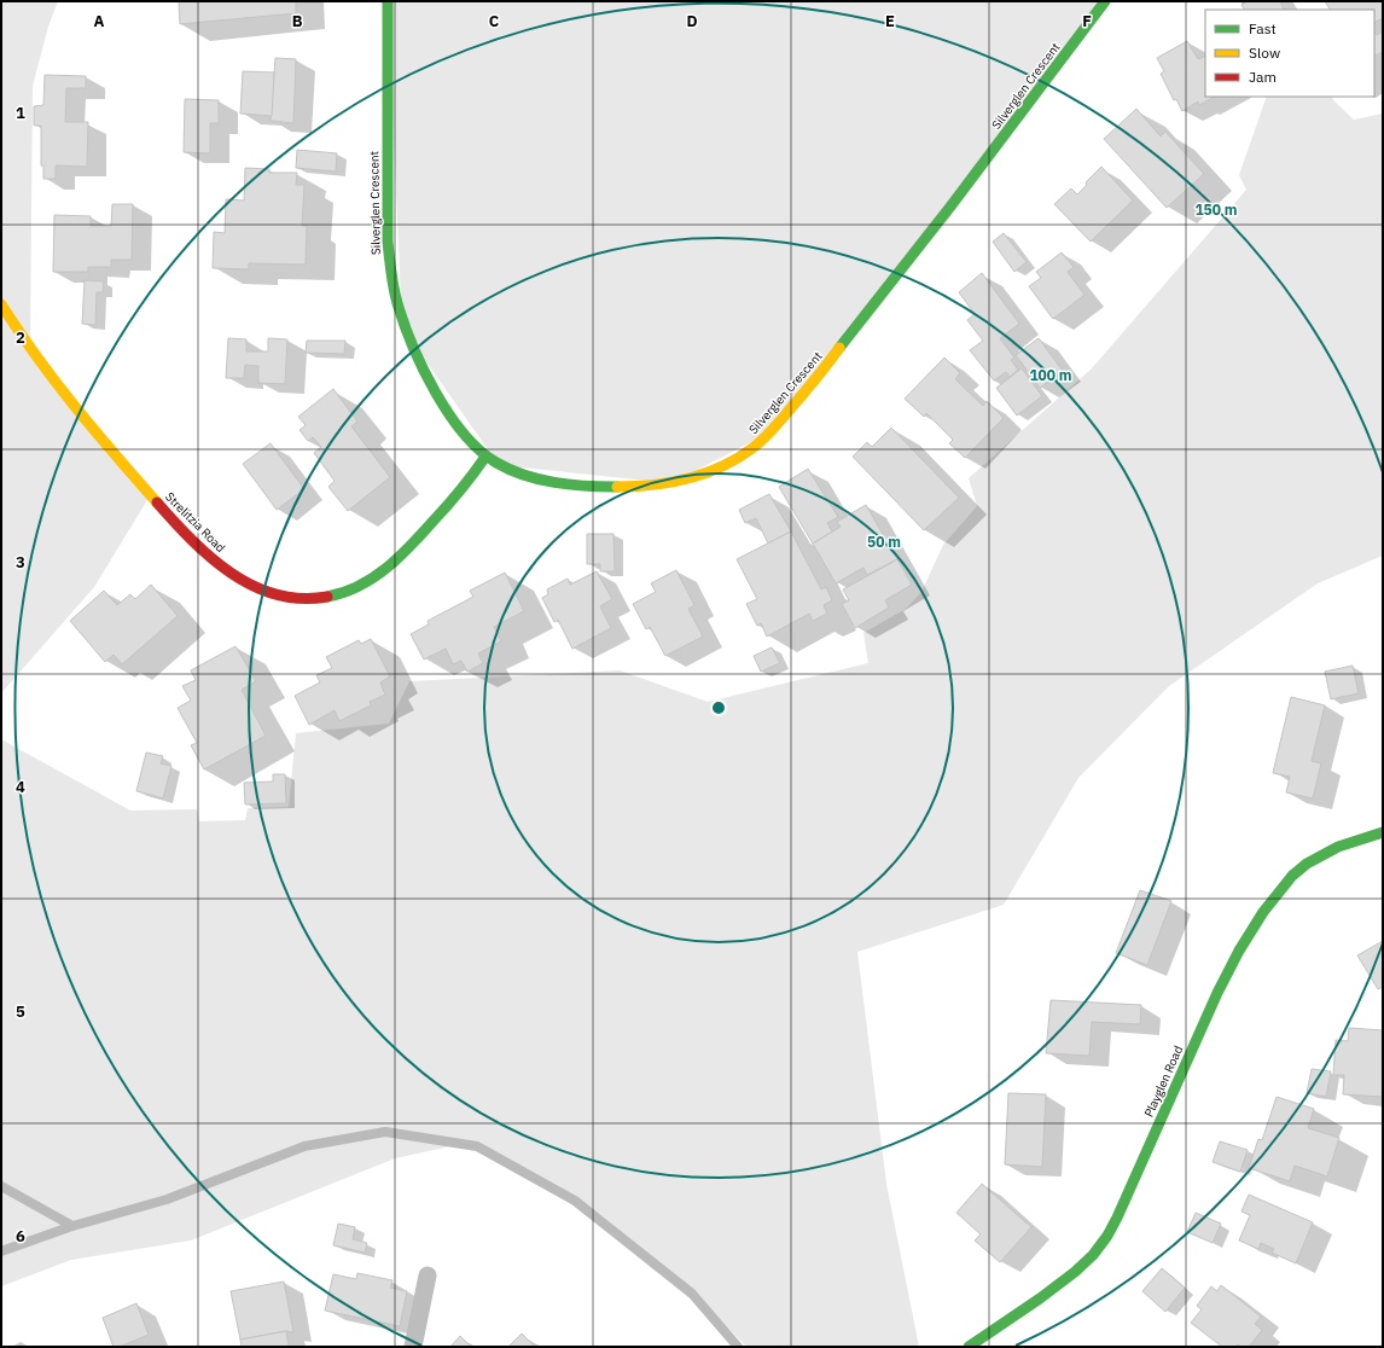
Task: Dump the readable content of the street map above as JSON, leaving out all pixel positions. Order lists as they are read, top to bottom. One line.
{"streets":{"street":["Silverglen Crescent","Strelitzia Road","Playglen Road"]},"crossings":[["Silverglen Crescent","Strelitzia Road"]],"legend":["Fast","Slow","Jam"],"grid":{"columns":["A","B","C","D","E","F"],"rows":["1","2","3","4","5","6"]},"rings":["150 m","100 m","50 m"]}
